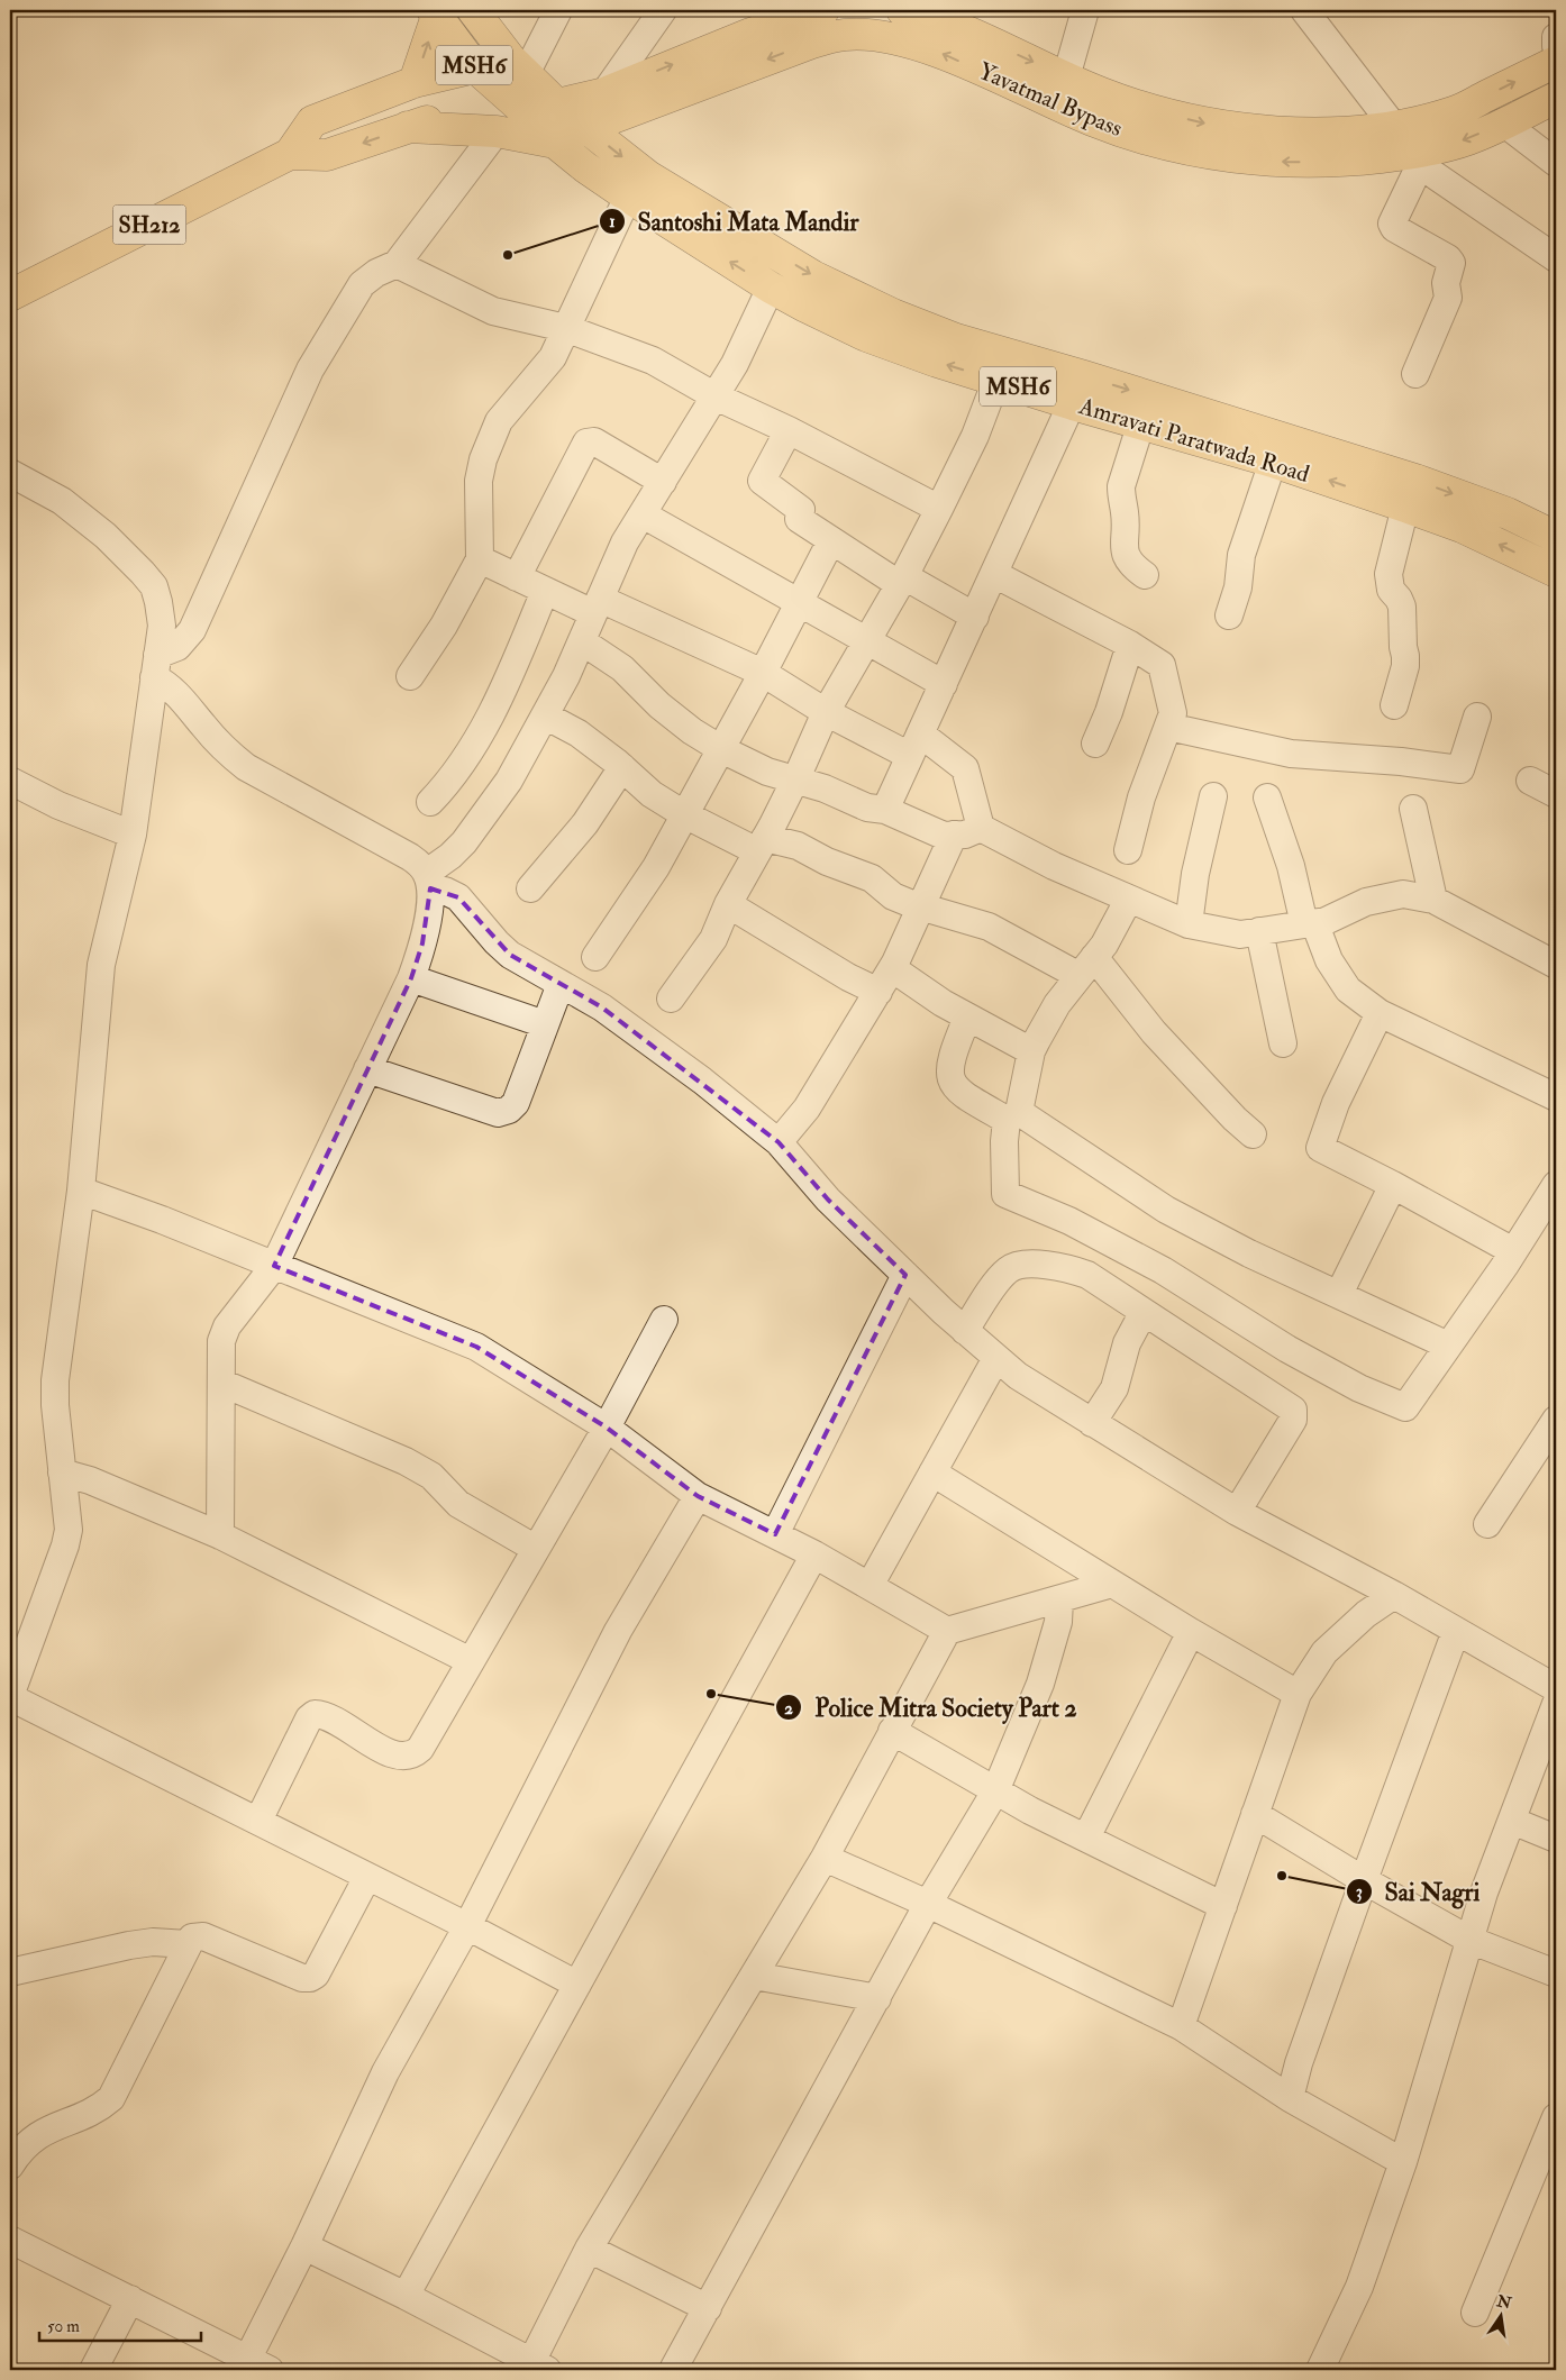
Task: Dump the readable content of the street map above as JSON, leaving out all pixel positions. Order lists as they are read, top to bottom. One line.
{"streets":{"main road":["MSH6","Yavatmal Bypass","SH212","Amravati Paratwada Road"]},"crossings":[["Yavatmal Bypass","Amravati Paratwada Road"],["SH212","Amravati Paratwada Road"]],"places":["Santoshi Mata Mandir","Police Mitra Society Part 2","Sai Nagri"],"scale_bar":"50 m","north":"top"}
